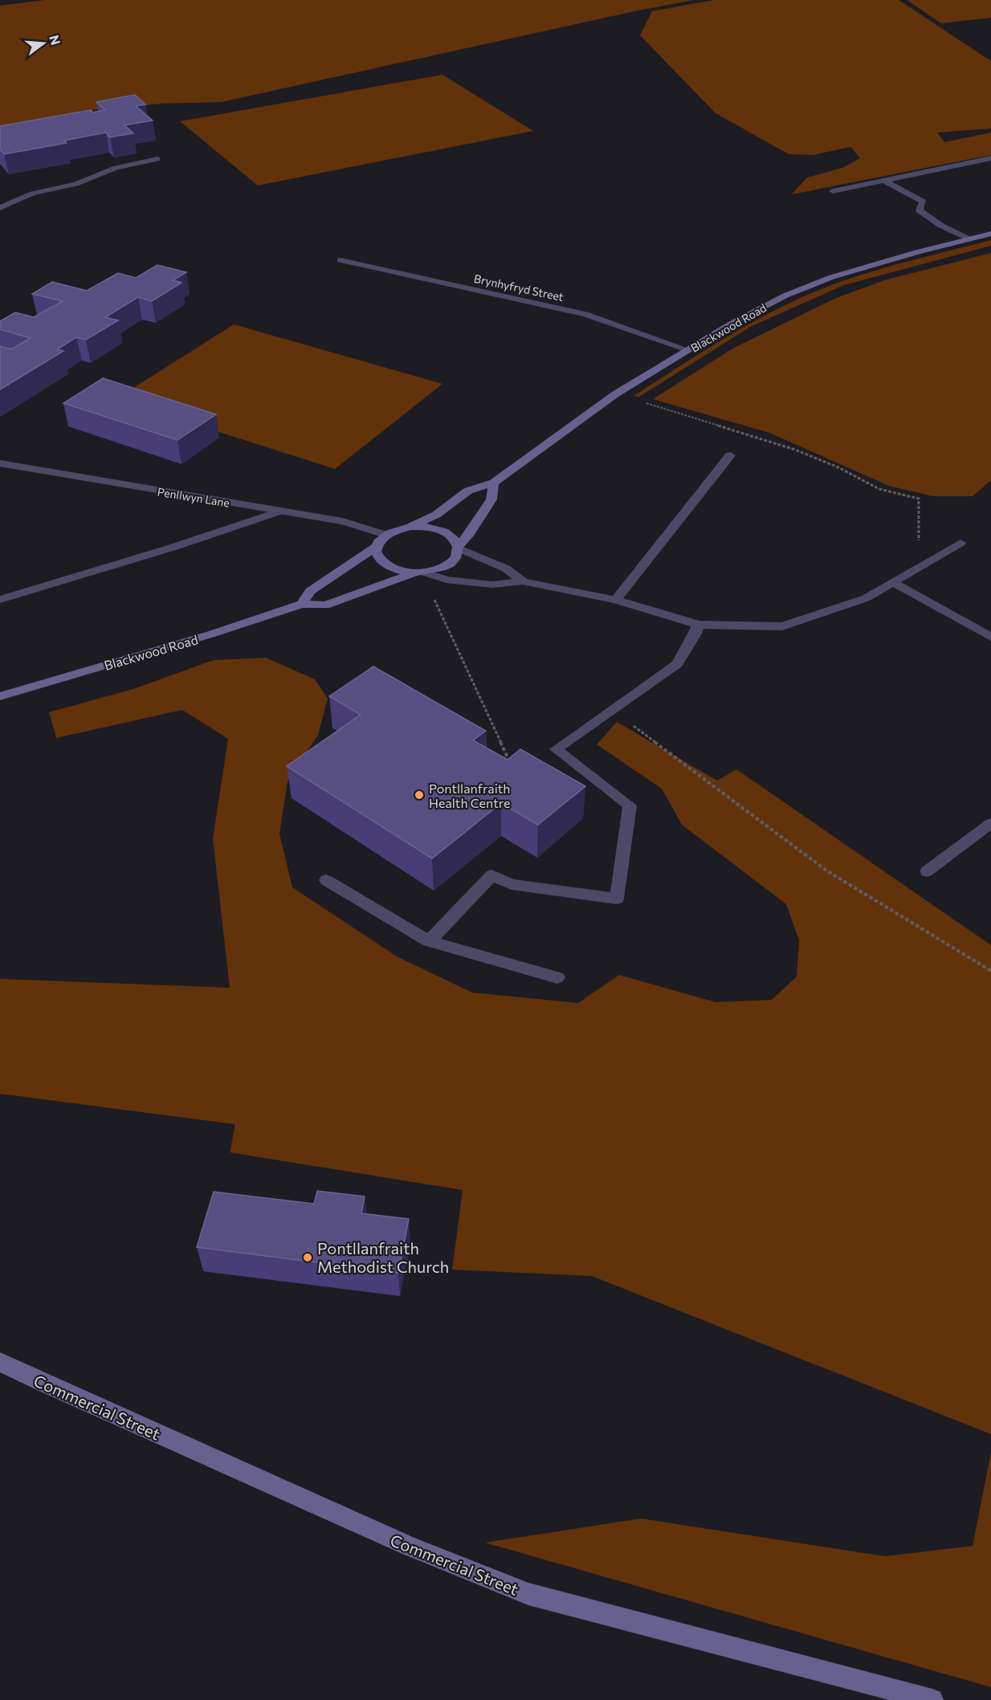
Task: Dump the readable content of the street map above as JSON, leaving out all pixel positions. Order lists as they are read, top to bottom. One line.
{"streets":{"main road":["Blackwood Road","Commercial Street"],"street":["Brynhyfryd Street","Penllwyn Lane"]},"crossings":[["Brynhyfryd Street","Blackwood Road"],["Blackwood Road","Penllwyn Lane"]],"places":["Pontllanfraith Health Centre","Pontllanfraith Methodist Church"],"north":"right"}
